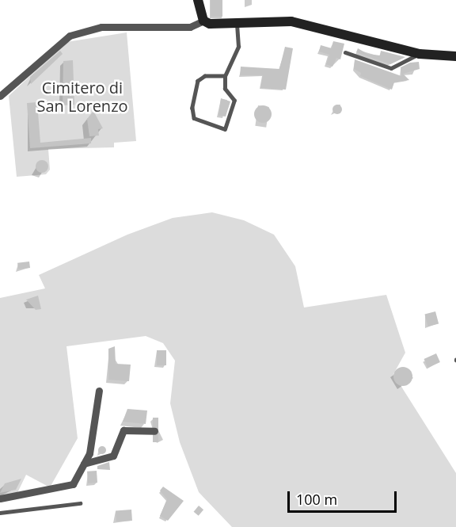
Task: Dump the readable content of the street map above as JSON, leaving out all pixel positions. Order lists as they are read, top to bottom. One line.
{"parks":["Cimitero di San Lorenzo"],"scale_bar":"100 m"}
